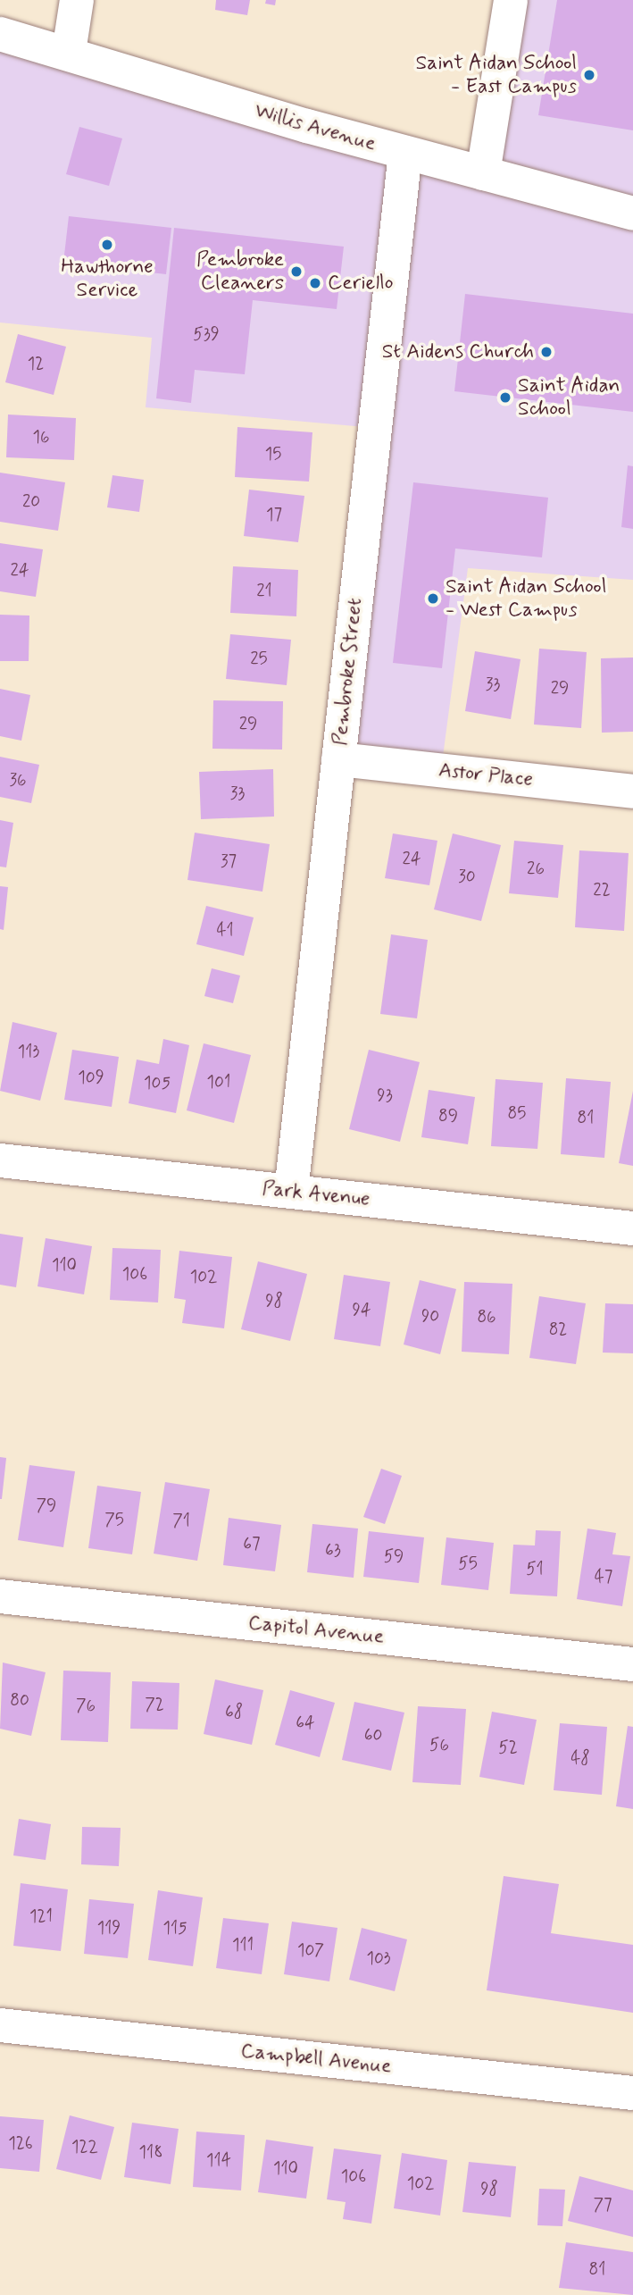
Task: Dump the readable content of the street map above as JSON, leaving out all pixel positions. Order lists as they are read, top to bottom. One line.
{"streets":{"street":["Willis Avenue","Pembroke Street","Astor Place","Park Avenue","Capitol Avenue","Campbell Avenue"]},"crossings":[["Willis Avenue","Pembroke Street"],["Pembroke Street","Astor Place"],["Pembroke Street","Park Avenue"]],"places":["Saint Aidan School - East Campus","Hawthorne Service","Pembroke Cleaners","Ceriello","St Aidens Church","Saint Aidan School","Saint Aidan School - West Campus"],"house_numbers":["539","12","16","15","20","17","24","21","25","33","29","29","36","33","24","37","26","30","22","41","113","109","101","105","93","85","89","81","110","106","102","98","94","90","86","82","79","75","71","67","63","59","55","51","47","80","72","76","68","64","60","56","52","48","121","119","115","111","107","103","126","122","118","114","110","106","102","98","77","81"]}
